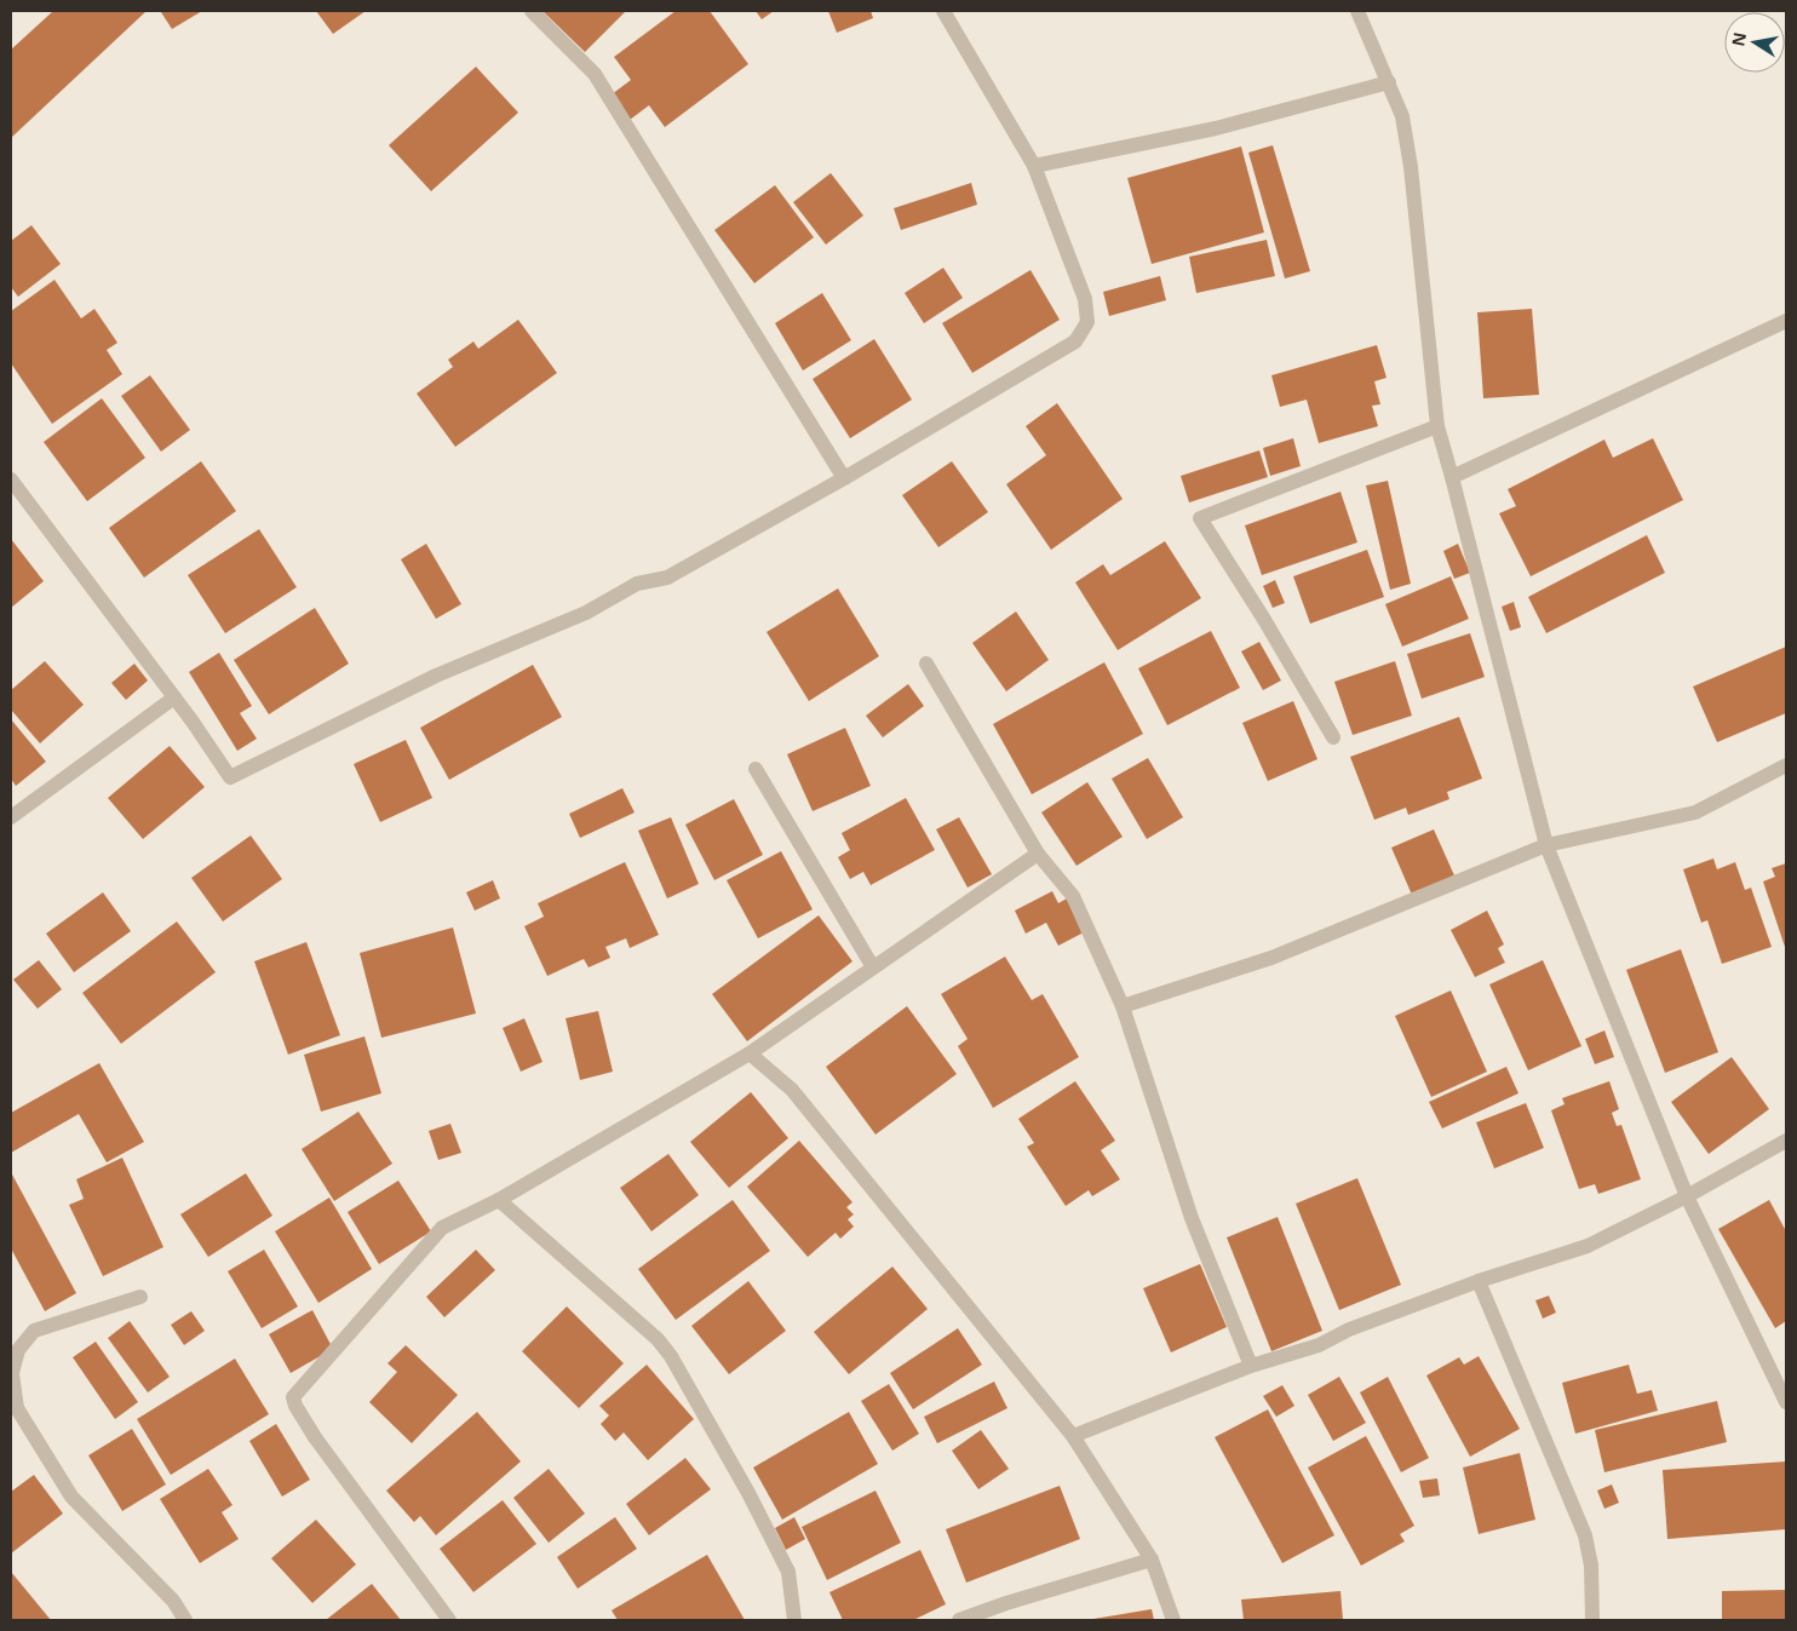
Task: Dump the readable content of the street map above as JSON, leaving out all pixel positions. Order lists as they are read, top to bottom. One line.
{"north":"left"}
